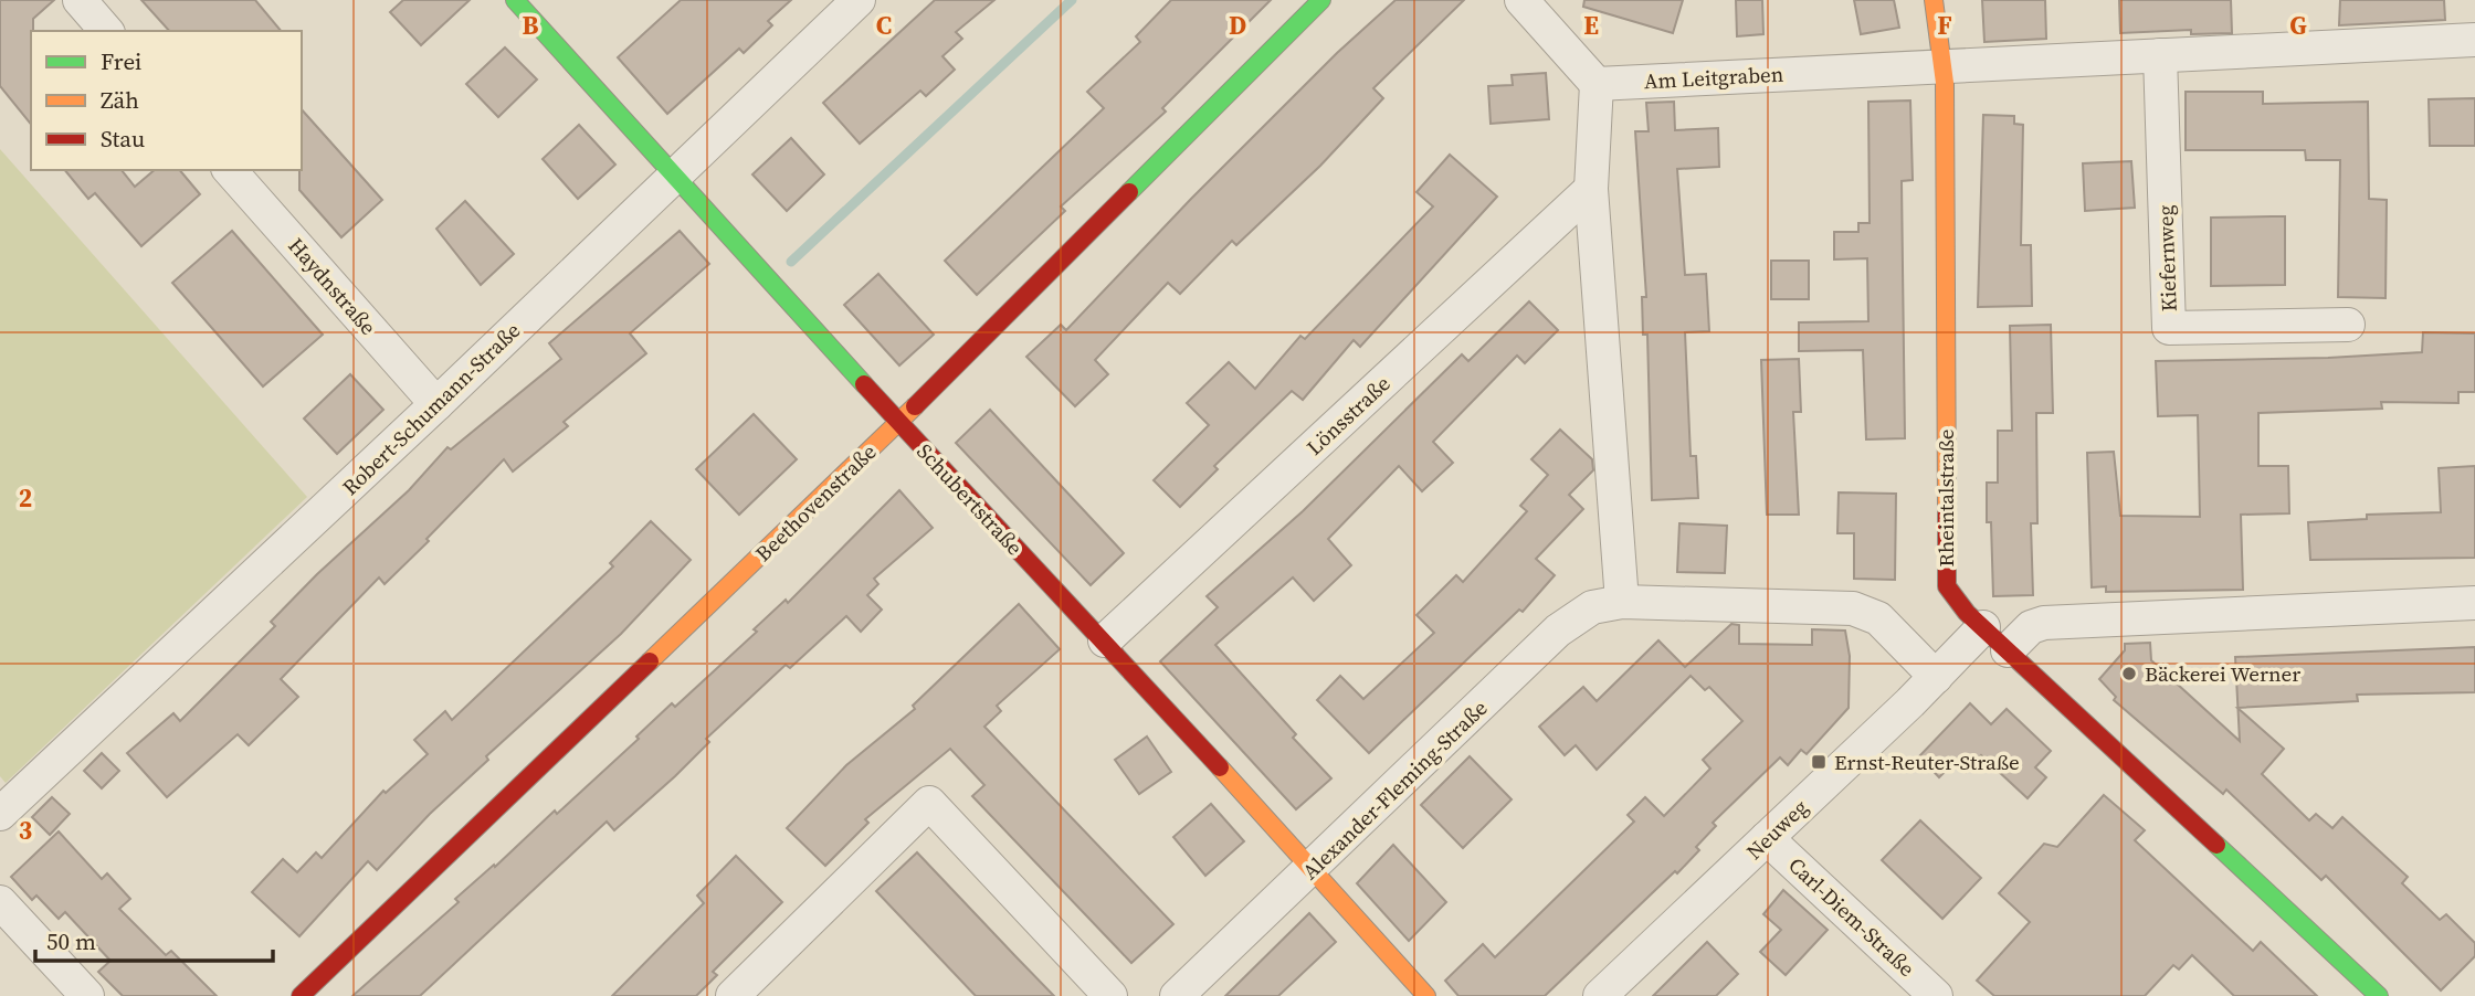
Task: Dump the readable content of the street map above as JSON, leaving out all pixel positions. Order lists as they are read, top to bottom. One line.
{"streets":{"street":["Am Leitgraben","Kiefernweg","Haydnstraße","Robert-Schumann-Straße","Lönsstraße","Rheintalstraße","Schubertstraße","Beethovenstraße","Alexander-Fleming-Straße","Neuweg","Carl-Diem-Straße"]},"crossings":[["Am Leitgraben","Rheintalstraße"],["Haydnstraße","Robert-Schumann-Straße"],["Robert-Schumann-Straße","Schubertstraße"],["Lönsstraße","Schubertstraße"],["Rheintalstraße","Neuweg"],["Schubertstraße","Beethovenstraße"],["Schubertstraße","Alexander-Fleming-Straße"],["Alexander-Fleming-Straße","Neuweg"],["Neuweg","Carl-Diem-Straße"]],"places":{"other":["Bäckerei Werner"],"transit":["Ernst-Reuter-Straße"]},"legend":["Frei","Zäh","Stau"],"scale_bar":"50 m","grid":{"columns":["B","C","D","E","F","G"],"rows":["2","3"]}}
